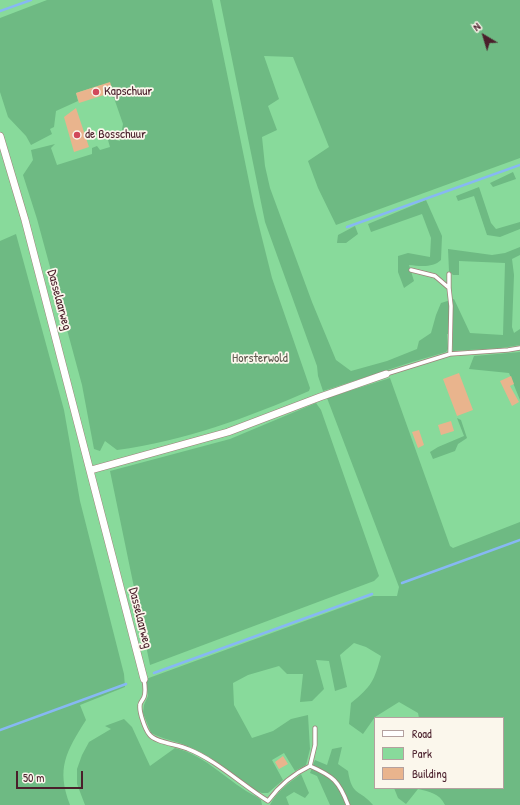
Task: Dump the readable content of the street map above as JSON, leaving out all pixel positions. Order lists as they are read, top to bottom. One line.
{"streets":{"street":["Dasselaarweg"]},"parks":["Horsterwold"],"places":["Kapschuur","de Bosschuur"],"legend":["Road","Park","Building"],"scale_bar":"50 m","north":"top left"}
